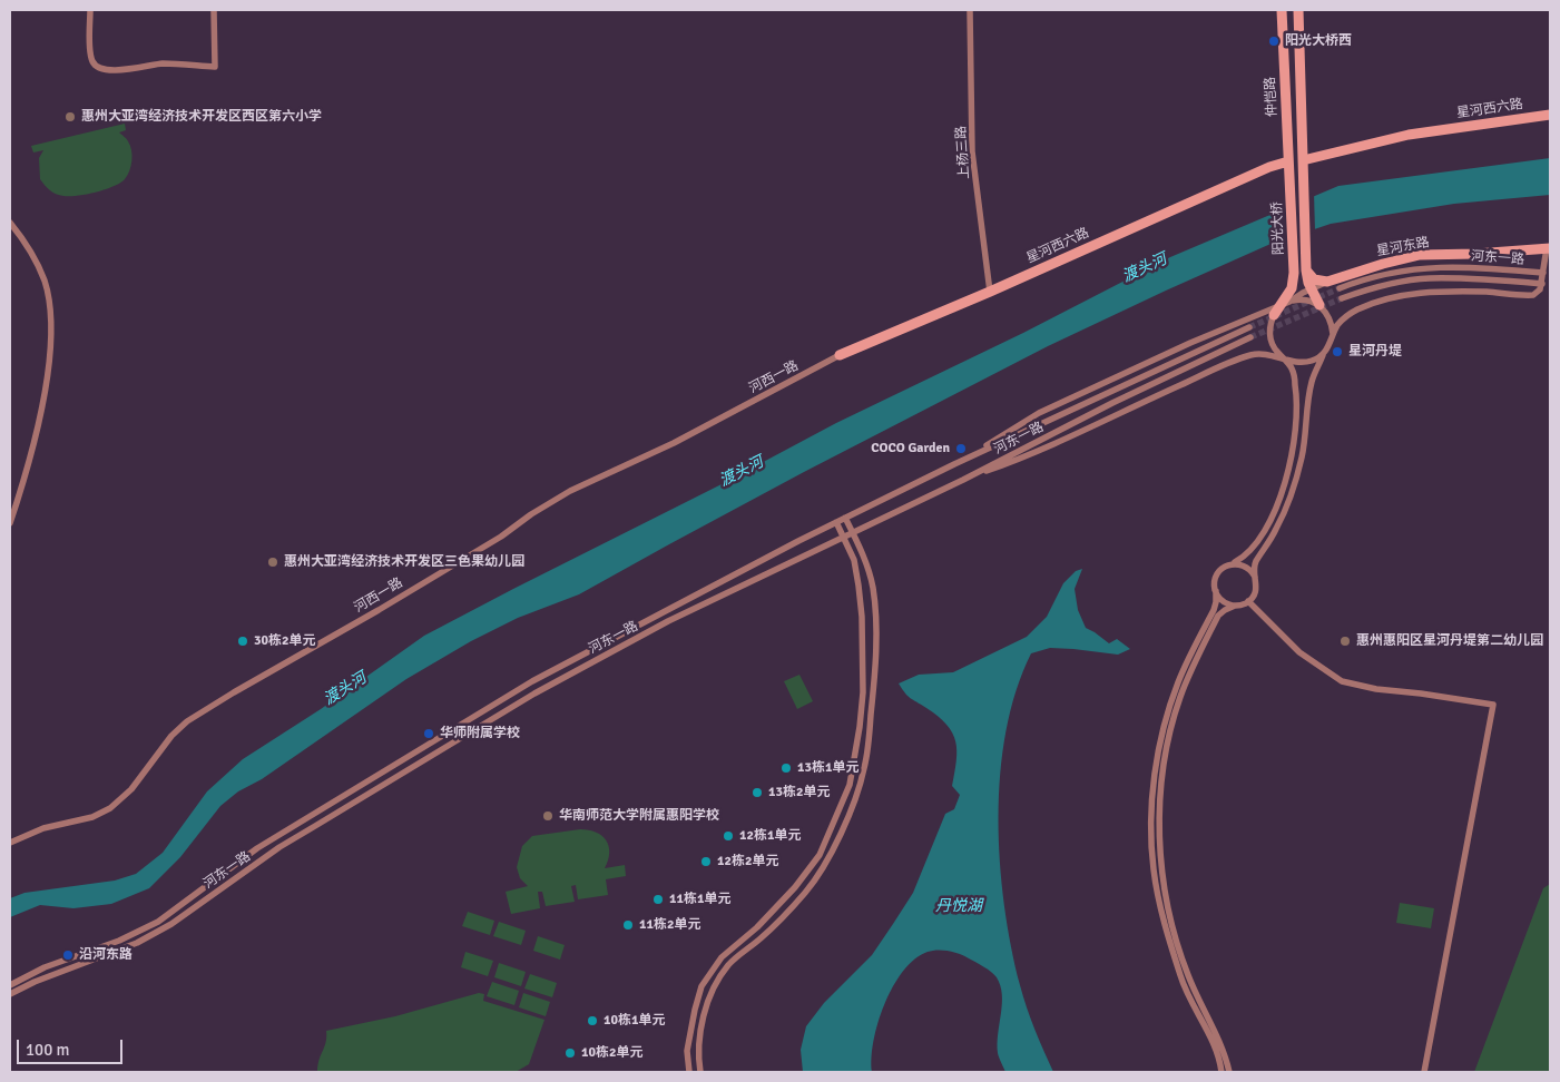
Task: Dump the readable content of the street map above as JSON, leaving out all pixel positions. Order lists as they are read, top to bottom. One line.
{"streets":{"street":["仲恺路","星河西六路","上杨三路","阳光大桥","星河东路","河东一路","河西一路"]},"crossings":[["仲恺路","星河西六路"],["仲恺路","阳光大桥"],["星河西六路","上杨三路"],["星河西六路","阳光大桥"],["星河西六路","河西一路"],["阳光大桥","星河东路"],["阳光大桥","河东一路"],["星河东路","河东一路"]],"water":["渡头河","丹悦湖"],"places":["阳光大桥西","惠州大亚湾经济技术开发区西区第六小学","星河丹堤","COCO Garden","惠州大亚湾经济技术开发区三色果幼儿园","30栋2单元","惠州惠阳区星河丹堤第二幼儿园","华师附属学校","13栋1单元","13栋2单元","华南师范大学附属惠阳学校","12栋1单元","12栋2单元","11栋1单元","11栋2单元","沿河东路","10栋1单元","10栋2单元"],"scale_bar":"100 m"}
